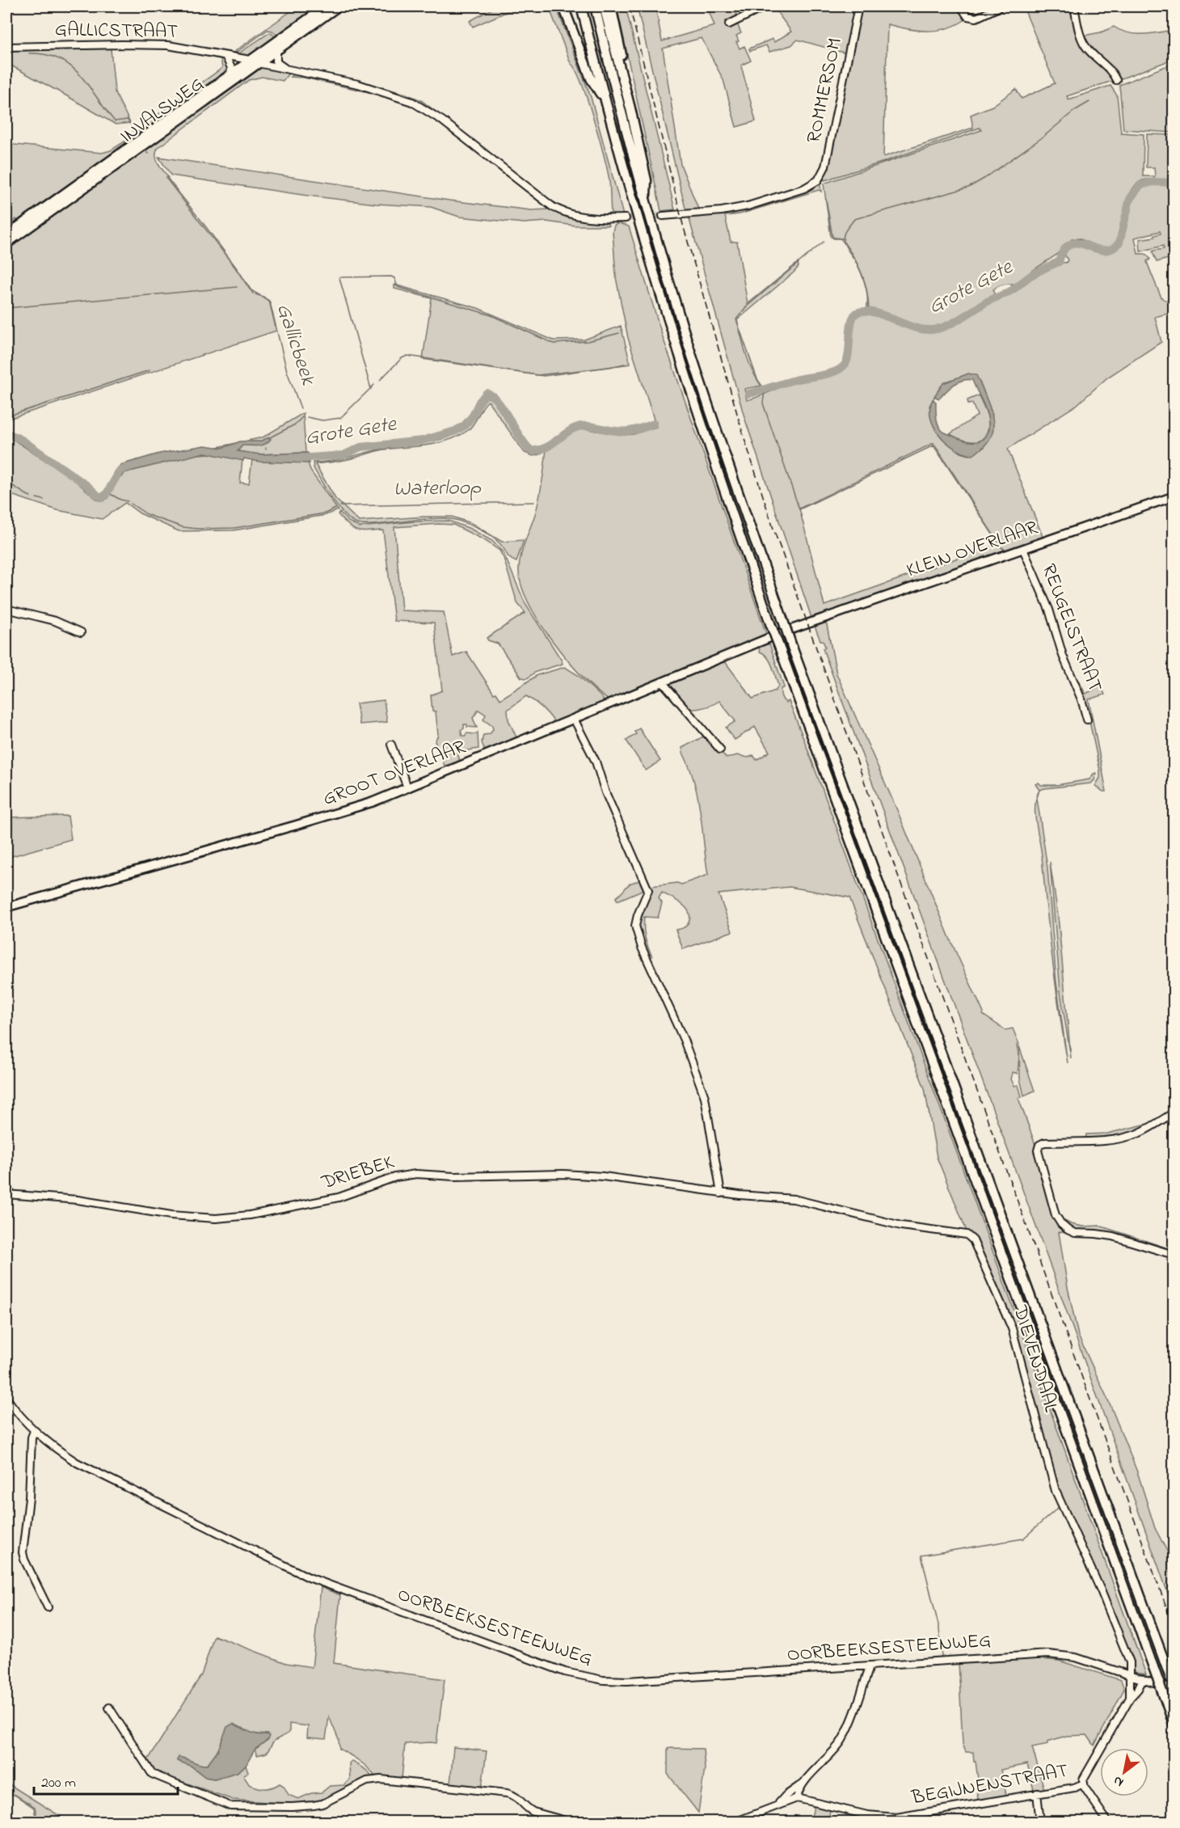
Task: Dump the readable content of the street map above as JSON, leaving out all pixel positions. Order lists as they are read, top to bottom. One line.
{"streets":{"highway":["INVALSWEG"],"main road":["KLEIN OVERLAAR","GROOT OVERLAAR"],"street":["GALLICSTRAAT","ROMMERSOM","REUGELSTRAAT","DRIEBEK","DIEVENDAAL","OORBEEKSESTEENWEG","BEGIJNENSTRAAT"]},"crossings":[["GALLICSTRAAT","INVALSWEG"],["KLEIN OVERLAAR","REUGELSTRAAT"],["KLEIN OVERLAAR","GROOT OVERLAAR"],["DRIEBEK","DIEVENDAAL"],["DIEVENDAAL","OORBEEKSESTEENWEG"]],"water":["Grote Gete","Gallicbeek","Waterloop"],"scale_bar":"200 m","north":"bottom left"}
